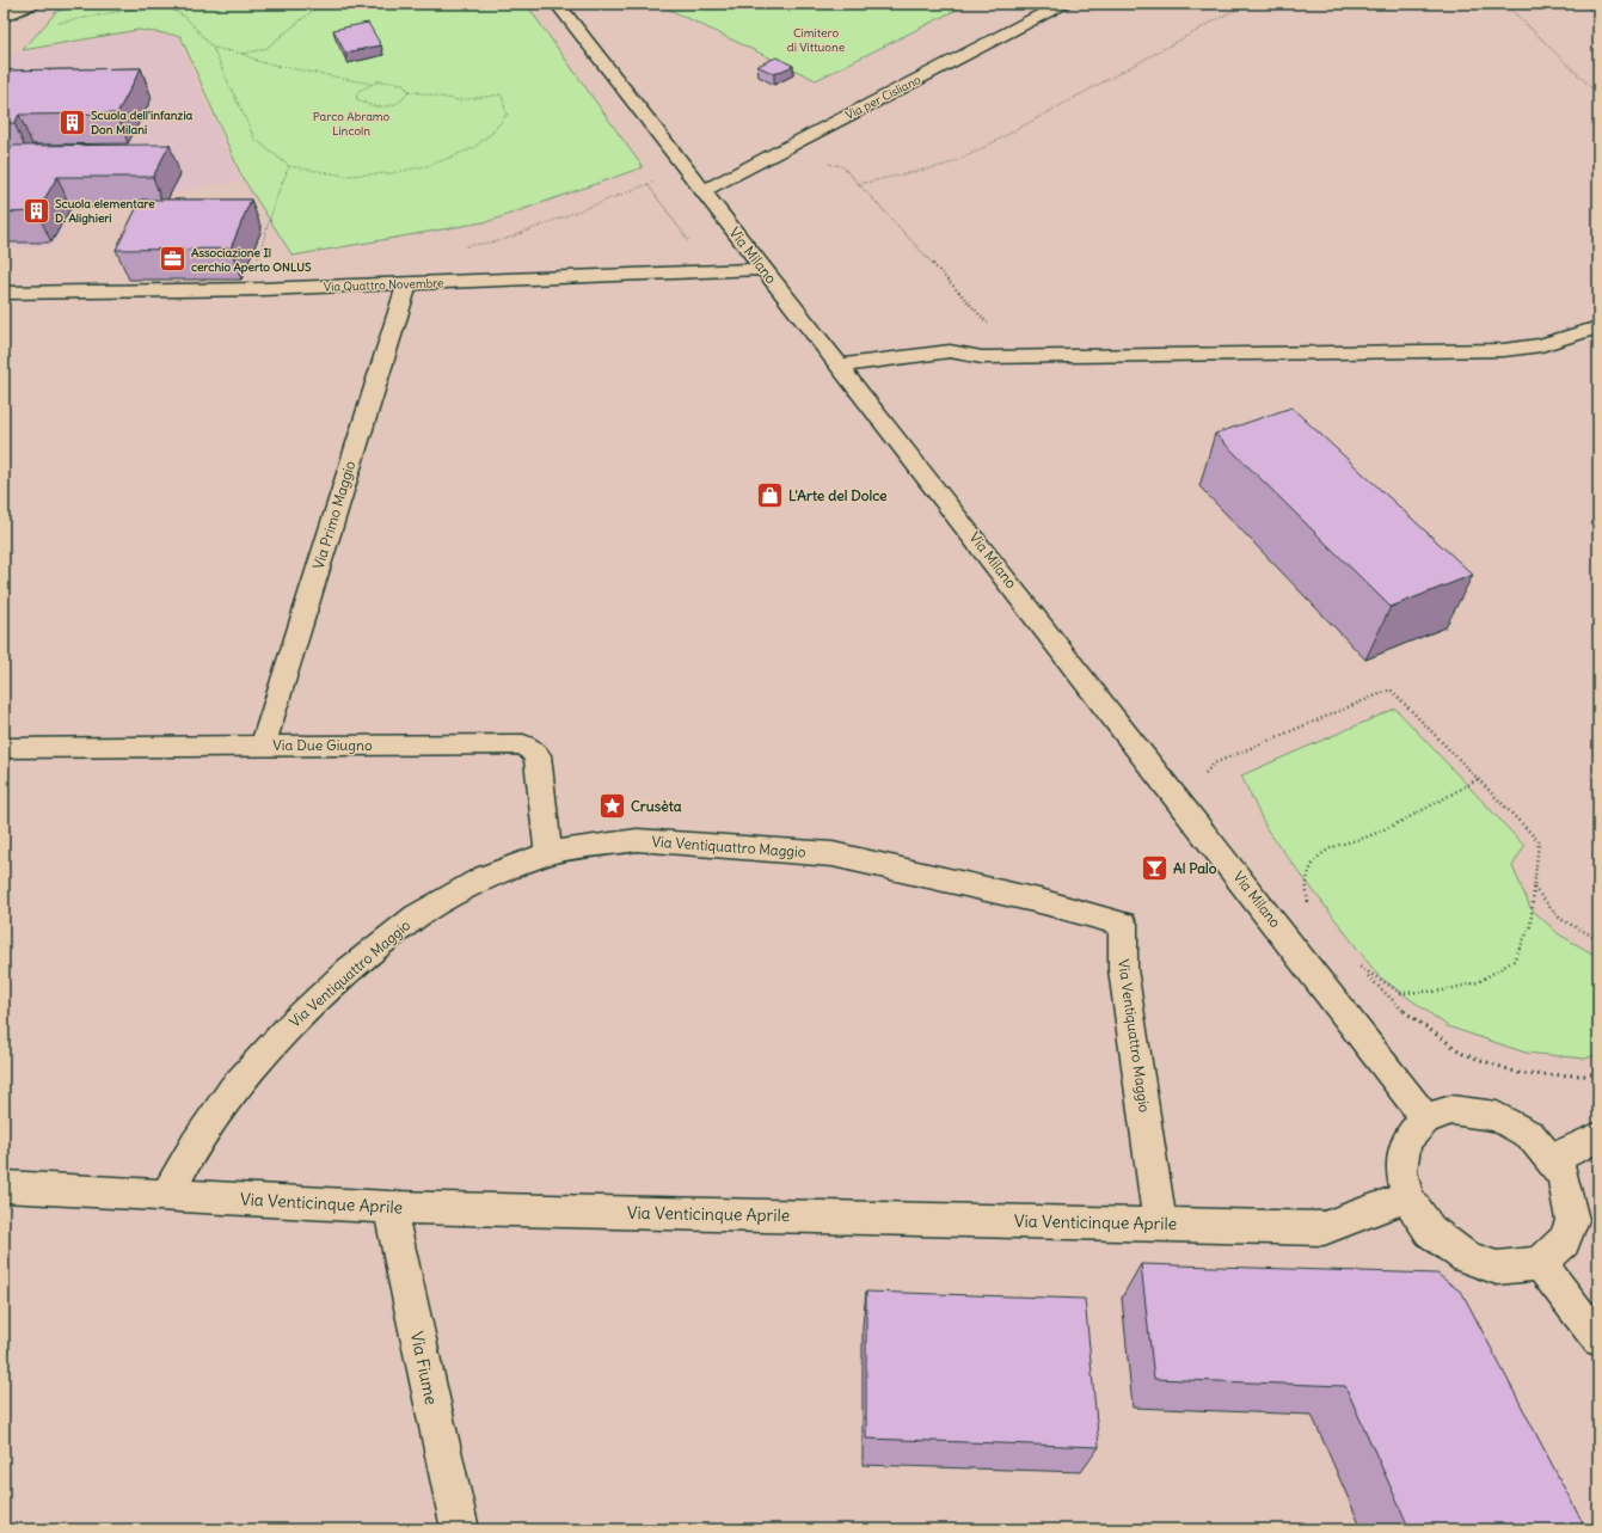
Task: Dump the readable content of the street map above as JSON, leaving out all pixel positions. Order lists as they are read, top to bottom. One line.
{"streets":{"street":["Via per Cisliano","Via Milano","Via Quattro Novembre","Via Primo Maggio","Via Due Giugno","Via Ventiquattro Maggio","Via Venticinque Aprile","Via Fiume"]},"crossings":[["Via per Cisliano","Via Milano"],["Via Milano","Via Quattro Novembre"],["Via Milano","Via Venticinque Aprile"],["Via Quattro Novembre","Via Primo Maggio"],["Via Primo Maggio","Via Due Giugno"],["Via Due Giugno","Via Ventiquattro Maggio"],["Via Ventiquattro Maggio","Via Venticinque Aprile"],["Via Venticinque Aprile","Via Fiume"]],"parks":["Cimitero di Vittuone","Parco Abramo Lincoln"],"places":{"building":["Scuola dell'infanzia Don Milani","Scuola elementare D. Alighieri"],"office":["Associazione Il cerchio Aperto ONLUS"],"shop":["L'Arte del Dolce"],"place":["Crusèta"],"bar":["Al Palo"]}}
